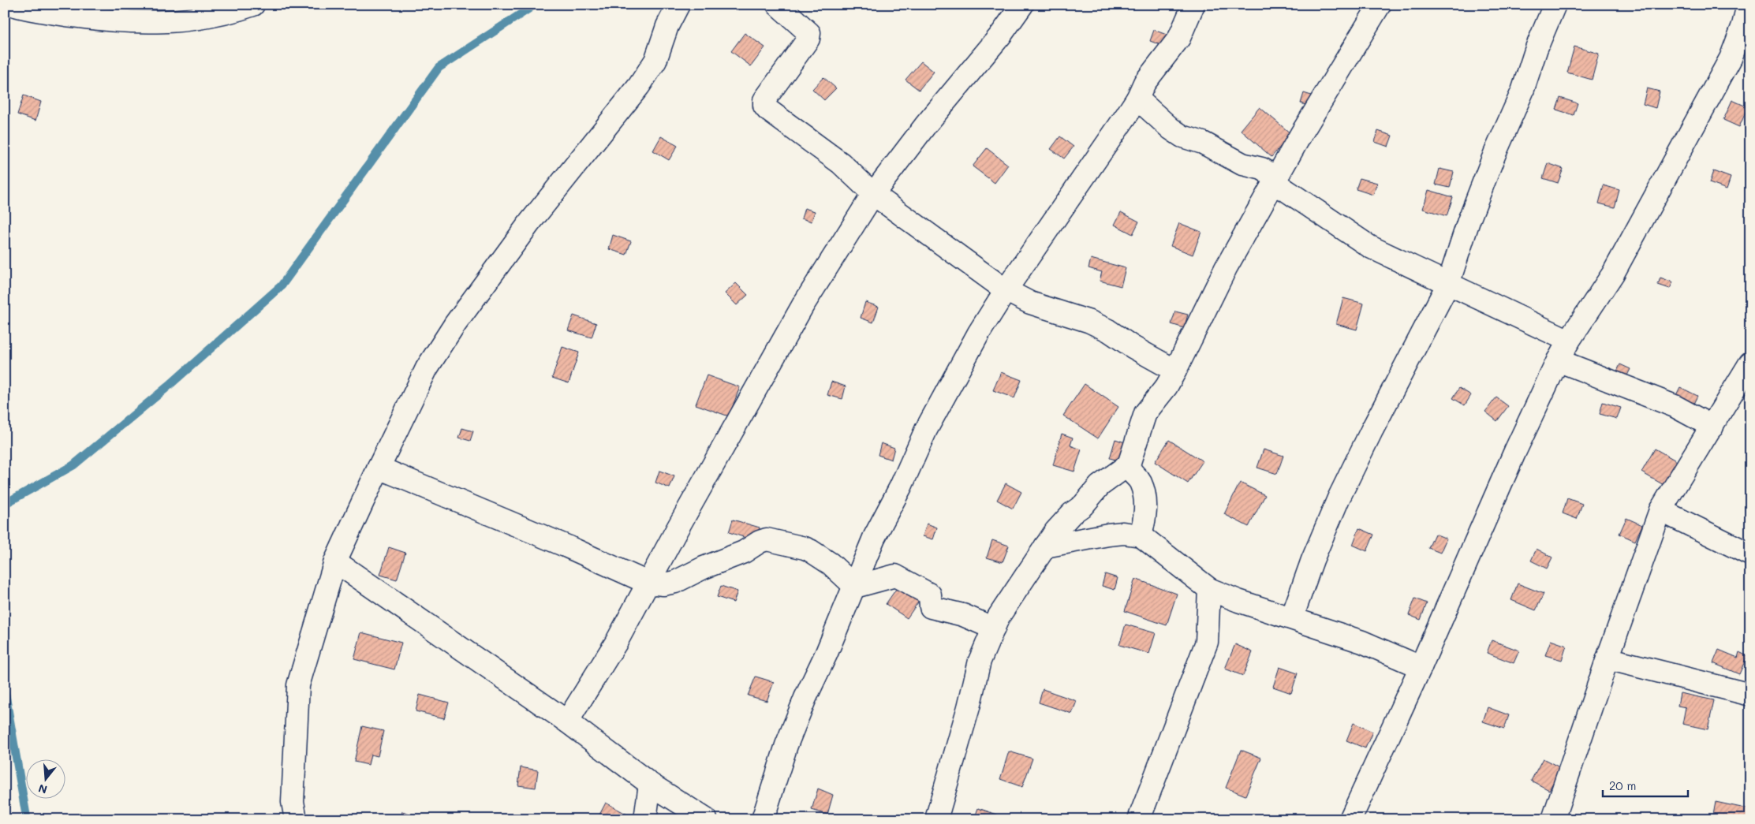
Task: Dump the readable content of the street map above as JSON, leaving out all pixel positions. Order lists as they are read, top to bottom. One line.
{"scale_bar":"20 m","north":"bottom"}
